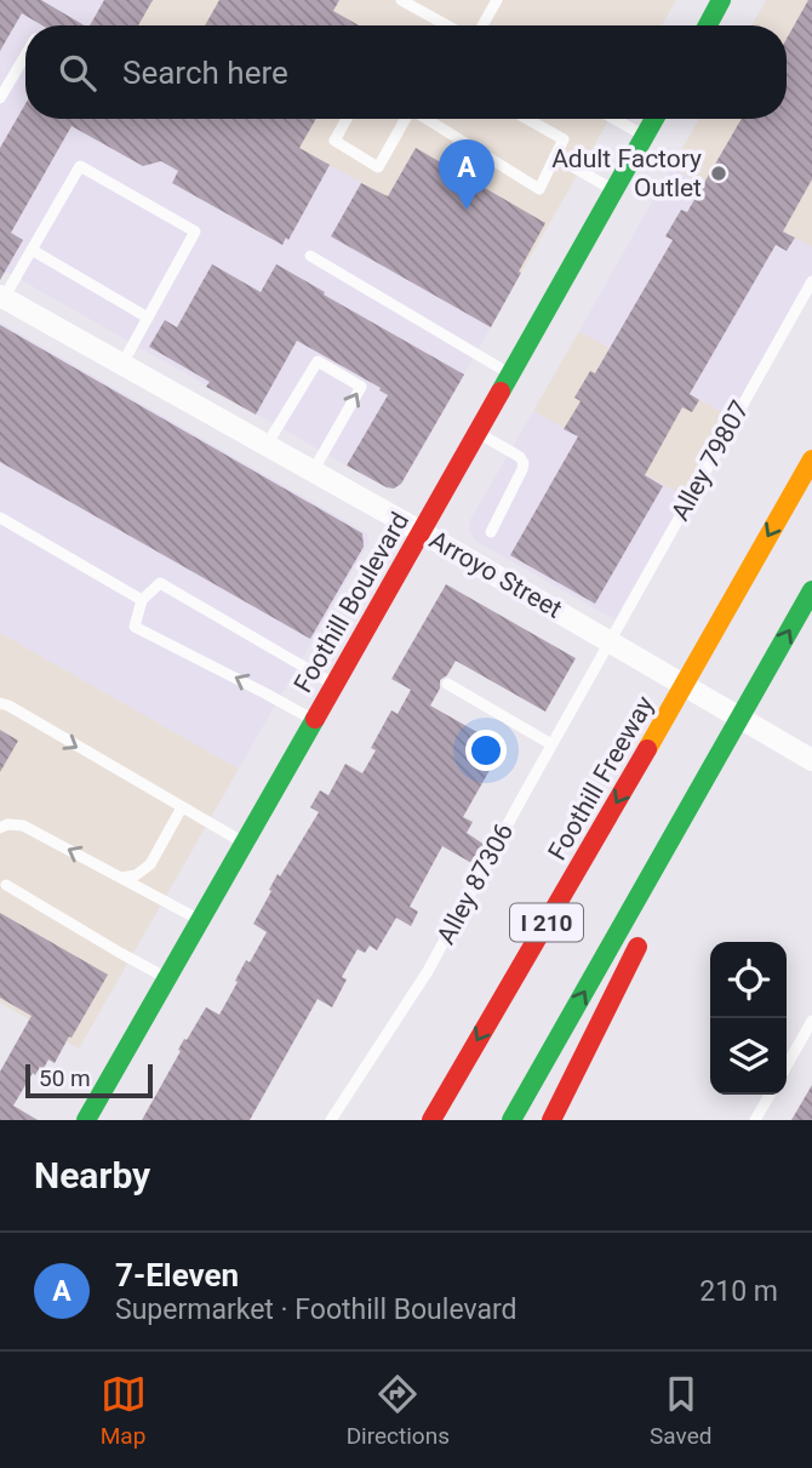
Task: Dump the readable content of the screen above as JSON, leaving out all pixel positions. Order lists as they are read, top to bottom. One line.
{"streets":{"main road":["Foothill Boulevard","Foothill Freeway","I 210"],"street":["Arroyo Street"],"lane":["Alley 79807","Alley 87306"]},"crossings":[["Alley 79807","Arroyo Street"],["Alley 79807","Alley 87306"],["Arroyo Street","Foothill Boulevard"],["Arroyo Street","Alley 87306"]],"places":["Adult Factory Outlet"],"scale_bar":"50 m","page":{"search":"Search here","pins":"A","scale":"50 m","heading":"Nearby","list":[{"mark":"A","name":"7-Eleven","note":"Supermarket · Foothill Boulevard","value":"210 m"}],"nav":["Map","Directions","Saved"]}}
